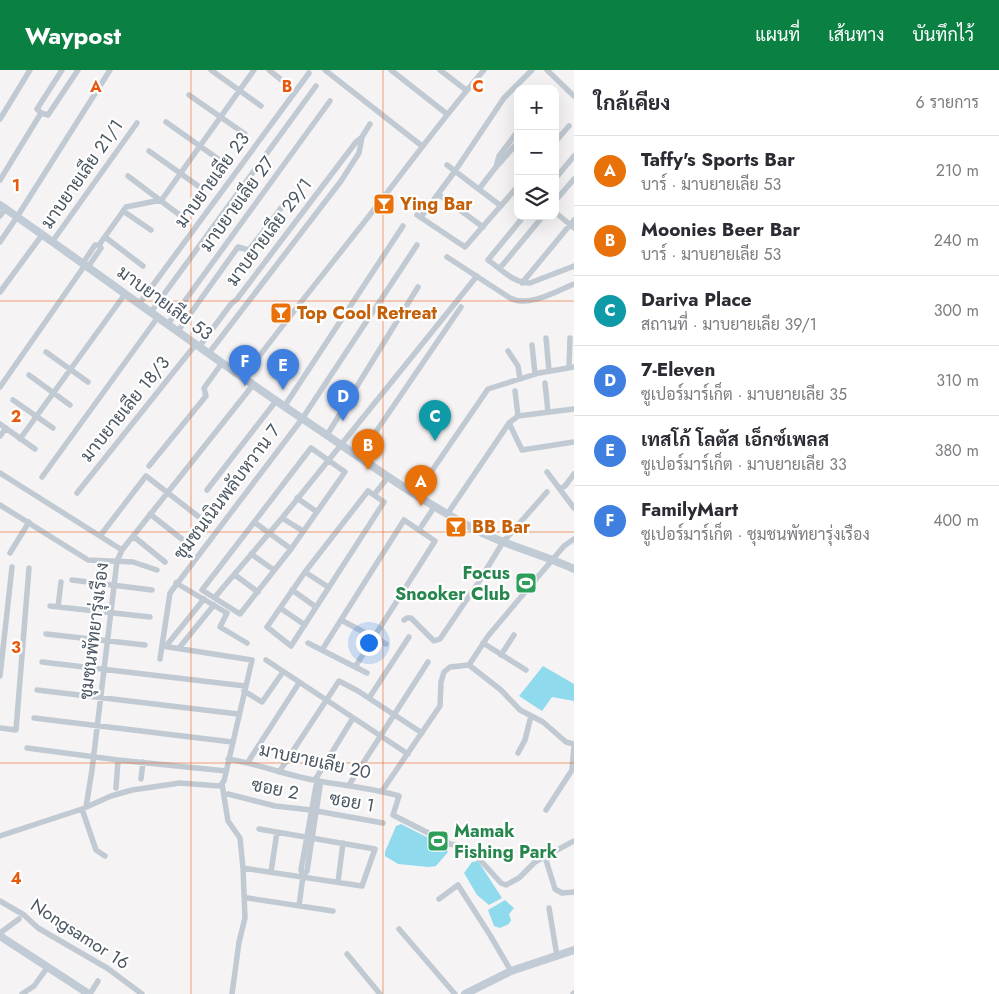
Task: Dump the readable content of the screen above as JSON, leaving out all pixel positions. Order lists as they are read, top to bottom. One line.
{"streets":{"street":["มาบยายเลีย 21/1","มาบยายเลีย 23","มาบยายเลีย 27","มาบยายเลีย 29/1","มาบยายเลีย 53","มาบยายเลีย 18/3","ชุมชนเนินพลับหวาน 7","ชุมชนพัทยารุ่งเรือง","มาบยายเลีย 20","ซอย 2","ซอย 1","Nongsamor 16"]},"crossings":[["มาบยายเลีย 21/1","มาบยายเลีย 53"],["มาบยายเลีย 23","มาบยายเลีย 53"],["มาบยายเลีย 27","มาบยายเลีย 53"],["มาบยายเลีย 29/1","มาบยายเลีย 53"],["มาบยายเลีย 29/1","มาบยายเลีย 18/3"],["มาบยายเลีย 53","มาบยายเลีย 18/3"],["มาบยายเลีย 53","ชุมชนเนินพลับหวาน 7"],["มาบยายเลีย 53","ชุมชนพัทยารุ่งเรือง"],["ซอย 2","ซอย 1"]],"places":{"bar":["Ying Bar","Top Cool Retreat","BB Bar"],"sports":["Focus Snooker Club","Mamak Fishing Park"]},"page":{"header":"Waypost","nav":["แผนที่","เส้นทาง","บันทึกไว้"],"heading":["ใกล้เคียง","6 รายการ"],"map_buttons":["+","−"],"list":[{"mark":"A","name":"Taffy's Sports Bar","note":"บาร์ · มาบยายเลีย 53","value":"210 m"},{"mark":"B","name":"Moonies Beer Bar","note":"บาร์ · มาบยายเลีย 53","value":"240 m"},{"mark":"C","name":"Dariva Place","note":"สถานที่ · มาบยายเลีย 39/1","value":"300 m"},{"mark":"D","name":"7-Eleven","note":"ซูเปอร์มาร์เก็ต · มาบยายเลีย 35","value":"310 m"},{"mark":"E","name":"เทสโก้ โลตัส เอ็กซ์เพลส","note":"ซูเปอร์มาร์เก็ต · มาบยายเลีย 33","value":"380 m"},{"mark":"F","name":"FamilyMart","note":"ซูเปอร์มาร์เก็ต · ชุมชนพัทยารุ่งเรือง","value":"400 m"}],"pins":["F","E","D","C","B","A"]},"grid":{"columns":["A","B","C"],"rows":["1","2","3","4"]}}
